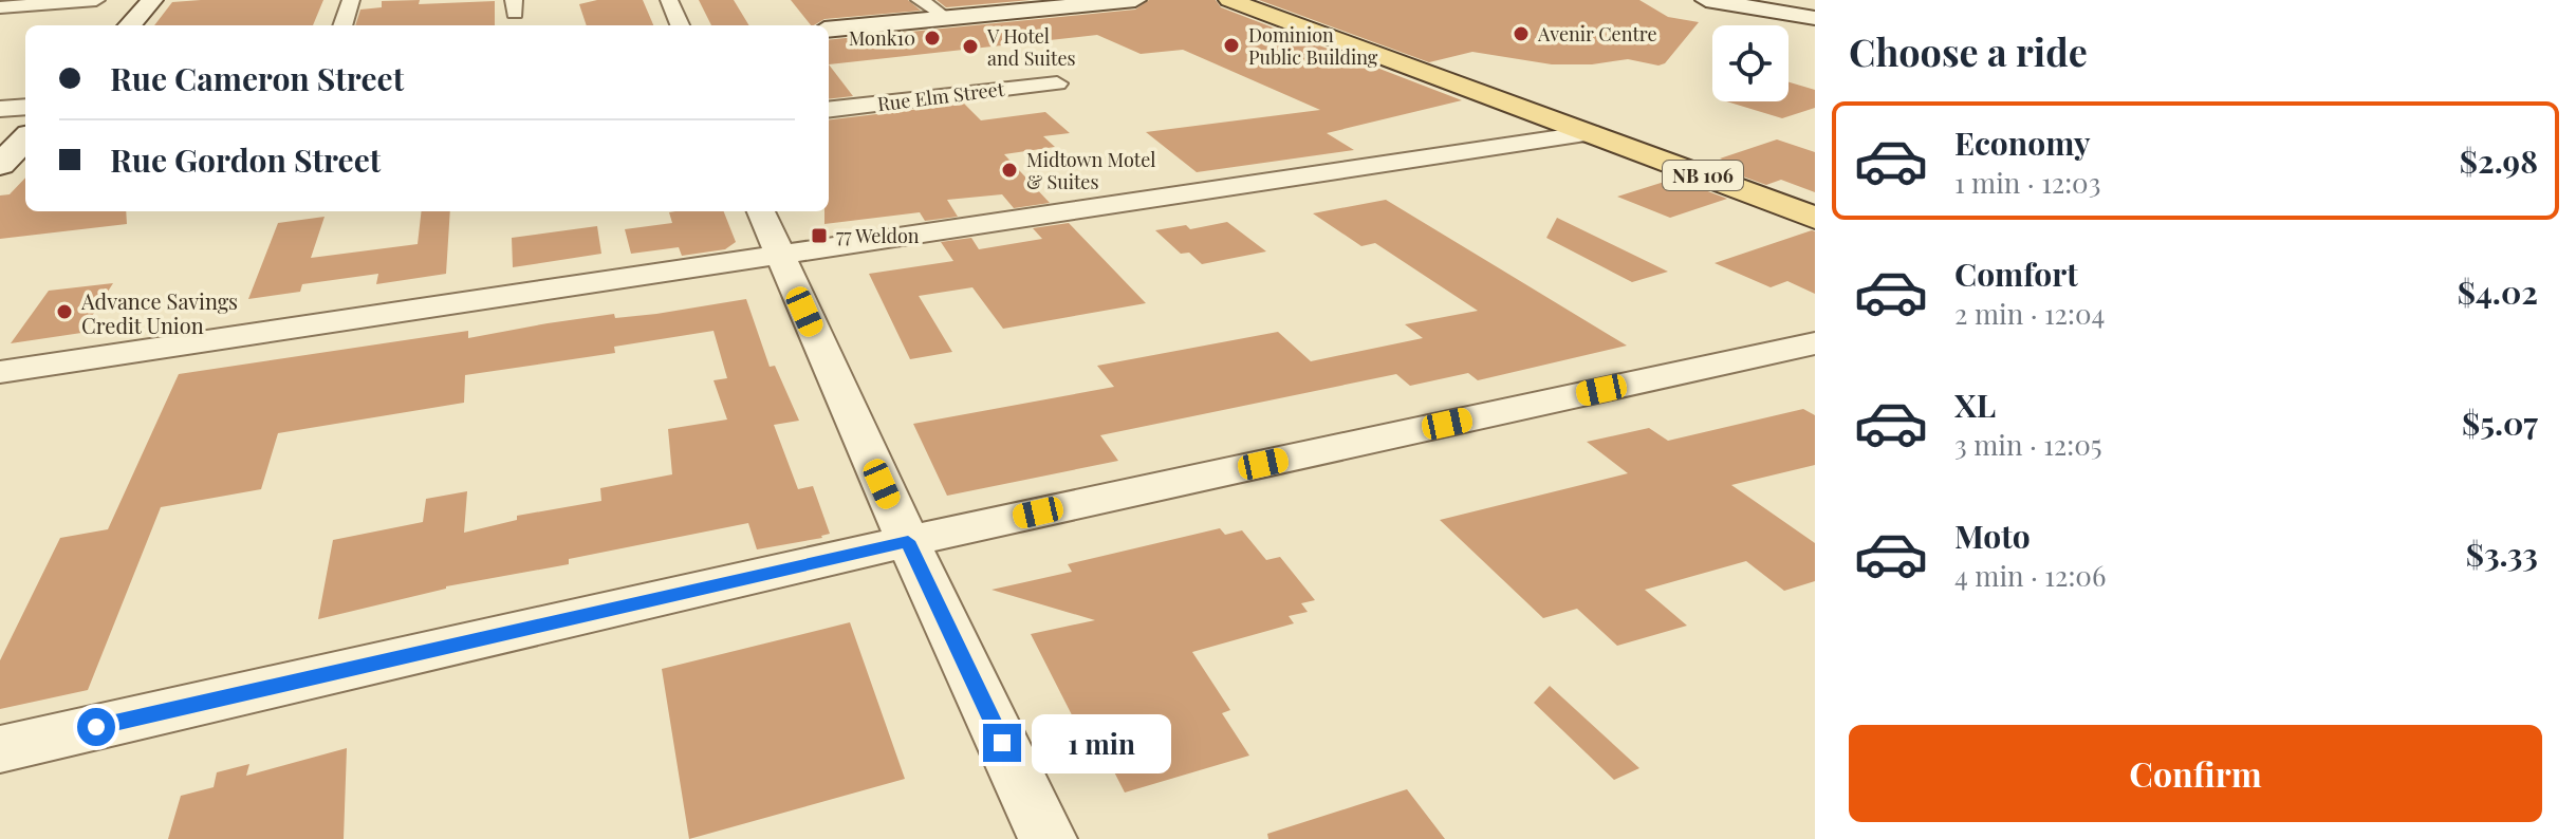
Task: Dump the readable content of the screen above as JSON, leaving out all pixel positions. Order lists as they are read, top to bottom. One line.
{"streets":{"main road":["NB 106"],"street":["Rue Elm Street"]},"places":{"other":["Avenir Centre","Monk10","Dominion Public Building","V Hotel and Suites","Midtown Motel & Suites","Advance Savings Credit Union"],"transit":["77 Weldon"]},"page":{"heading":"Choose a ride","banner":["Rue Cameron Street","Rue Gordon Street"],"list":[{"name":"Economy","note":"1 min · 12:03","value":"$2.98"},{"name":"Comfort","note":"2 min · 12:04","value":"$4.02"},{"name":"XL","note":"3 min · 12:05","value":"$5.07"},{"name":"Moto","note":"4 min · 12:06","value":"$3.33"}],"buttons":"Confirm","bubble":"1 min"}}
